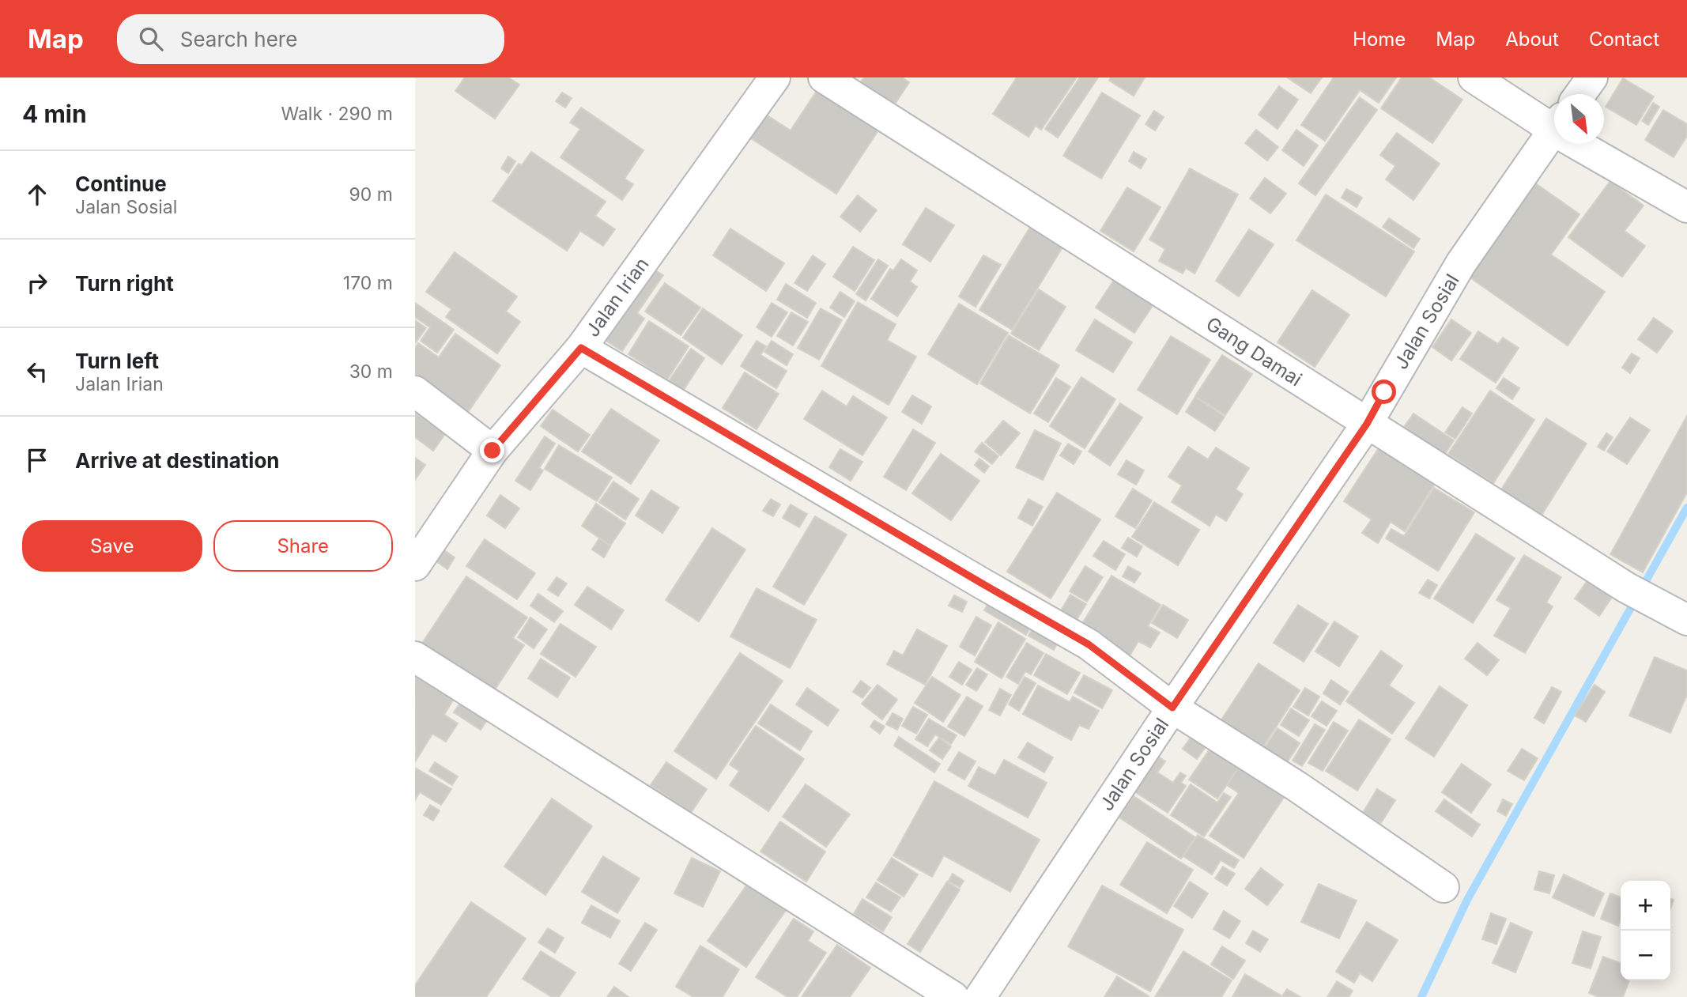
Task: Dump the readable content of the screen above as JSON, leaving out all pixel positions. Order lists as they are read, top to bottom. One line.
{"streets":{"street":["Jalan Irian","Jalan Sosial","Gang Damai"]},"crossings":[["Jalan Sosial","Gang Damai"]],"north":"bottom right","page":{"header":"Map","search":"Search here","nav":["Home","Map","About","Contact"],"heading":["4 min","Walk · 290 m"],"list":[["Continue","Jalan Sosial","90 m"],["Turn right","170 m"],["Turn left","Jalan Irian","30 m"],"Arrive at destination"],"buttons":["Save","Share"],"map_buttons":["+","−"]}}
